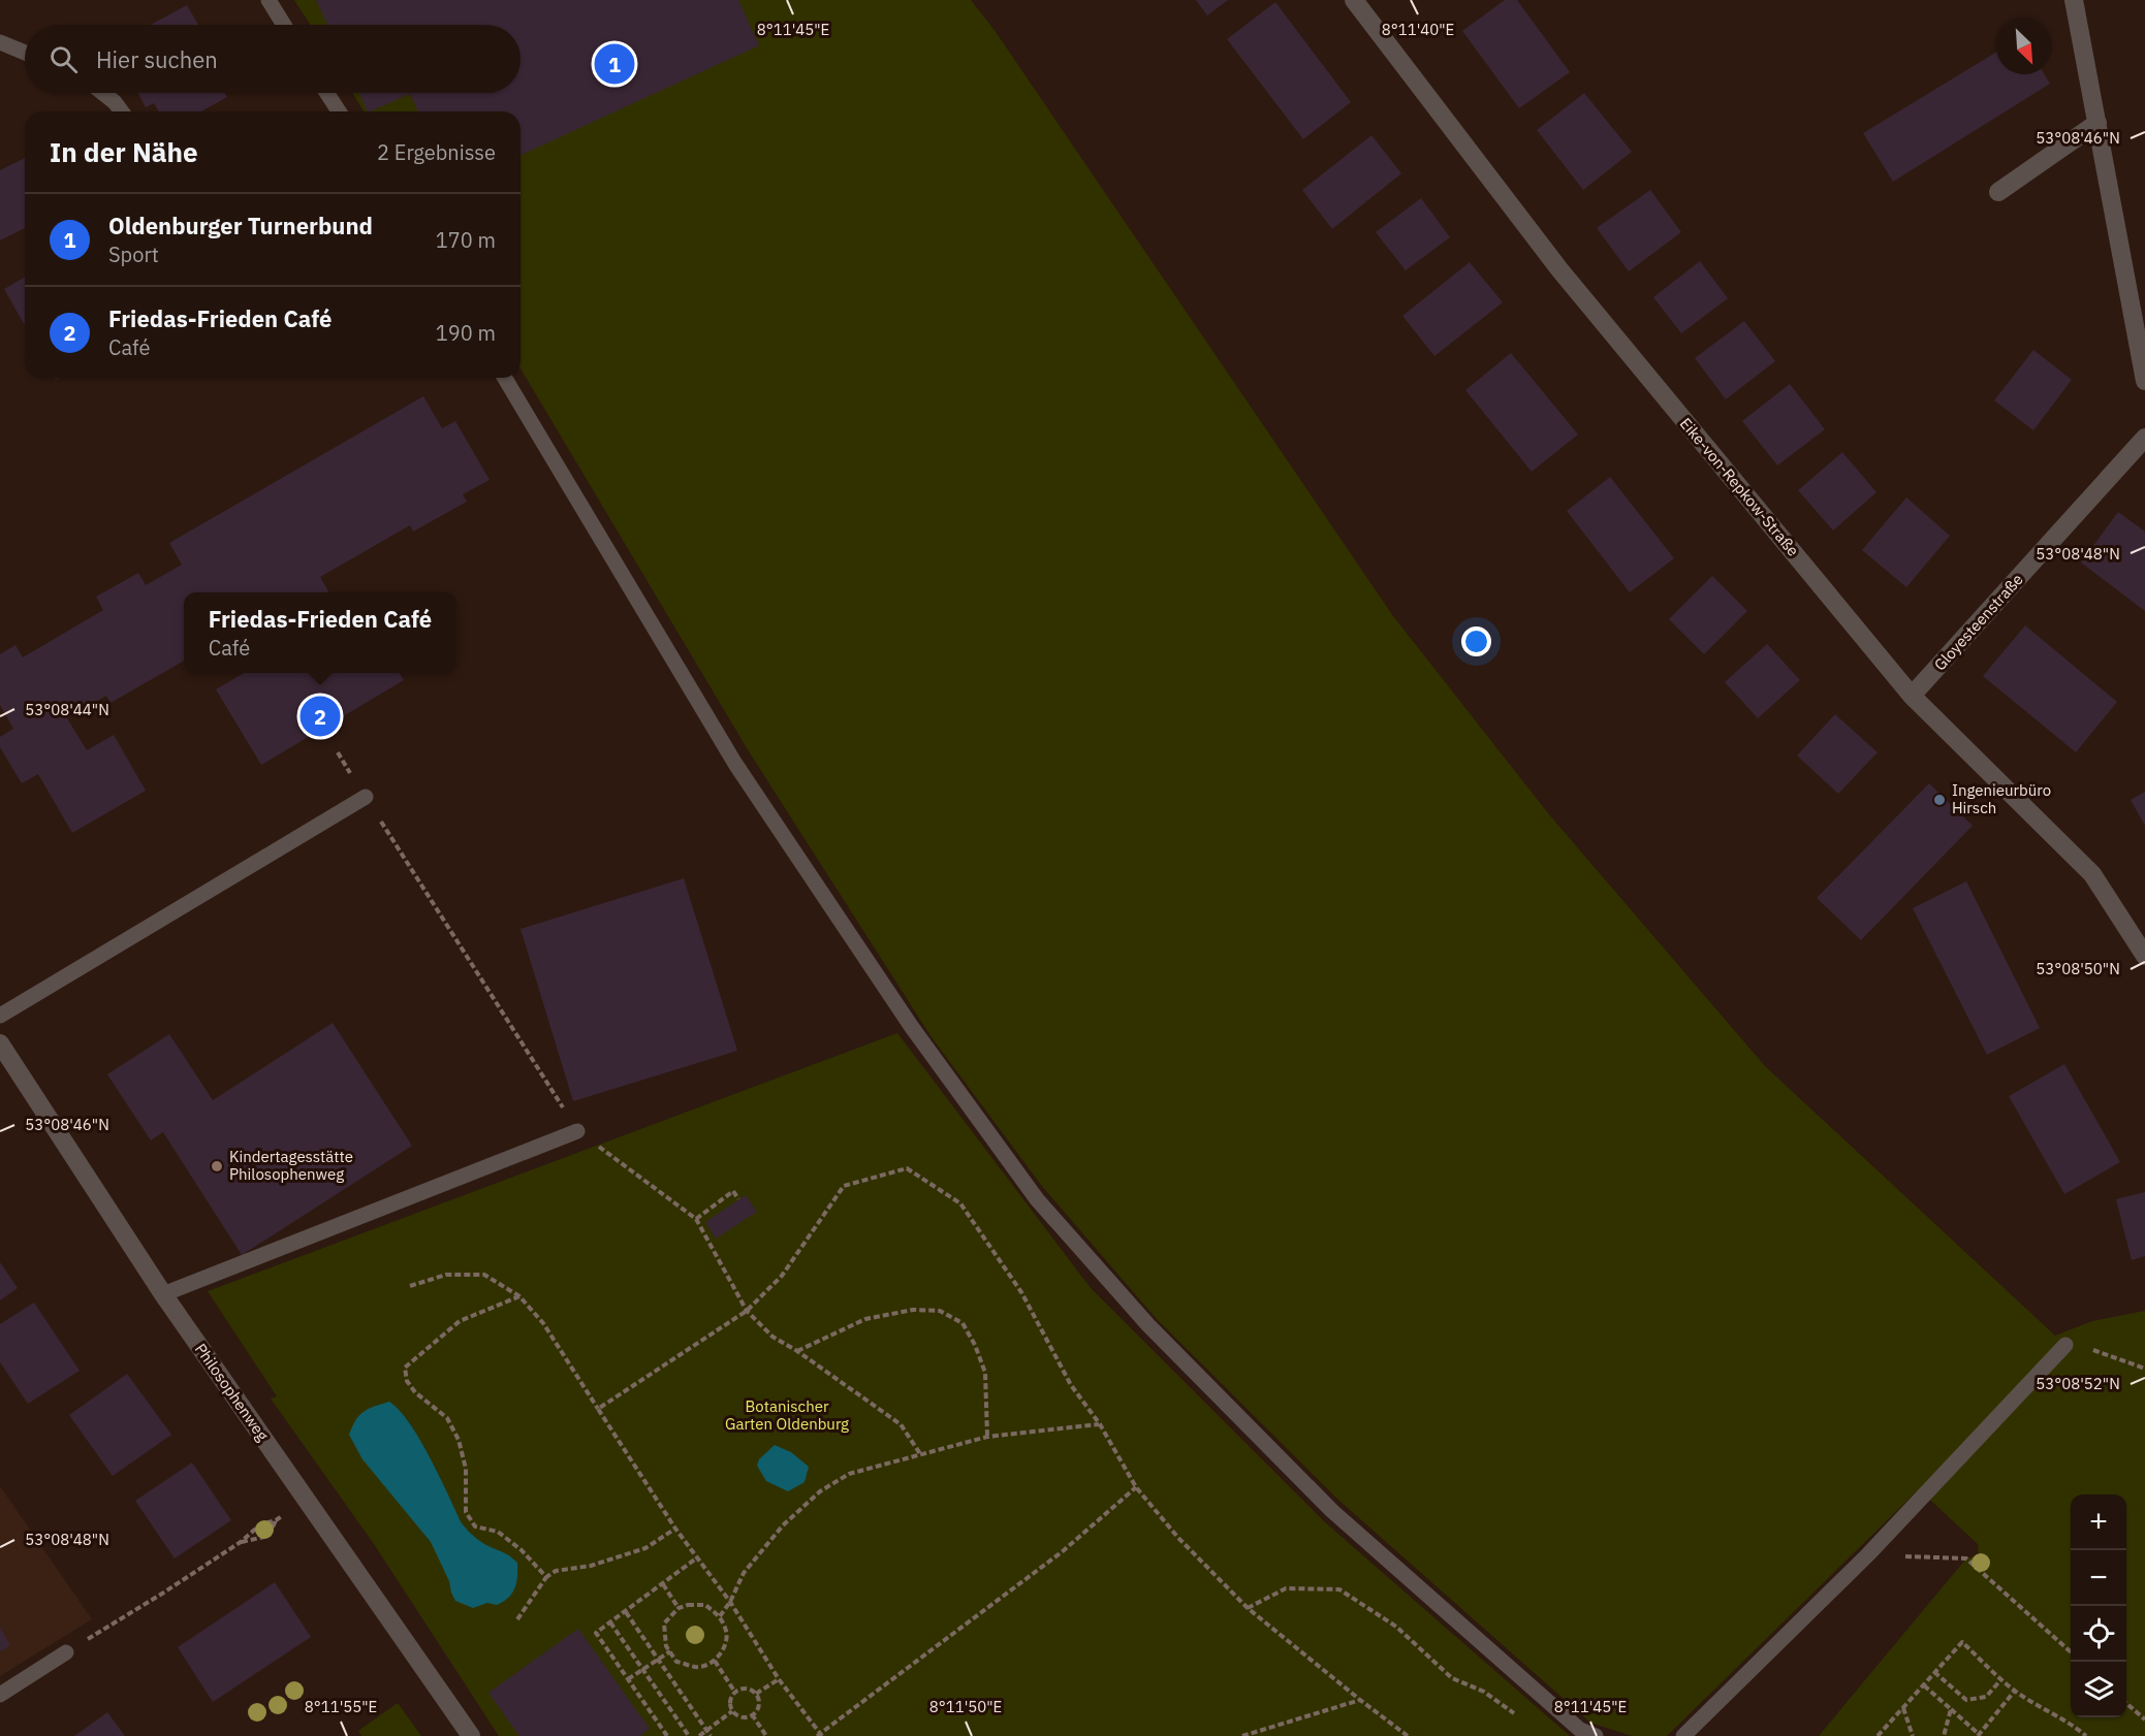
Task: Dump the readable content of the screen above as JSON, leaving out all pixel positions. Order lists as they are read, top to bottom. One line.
{"streets":{"street":["Eike-von-Repkow-Straße","Gloyesteenstraße","Philosophenweg"]},"crossings":[["Eike-von-Repkow-Straße","Gloyesteenstraße"]],"parks":["Botanischer Garten Oldenburg"],"places":["Ingenieurbüro Hirsch","Kindertagesstätte Philosophenweg"],"north":"bottom right","page":{"search":"Hier suchen","pins":["1","2"],"heading":["In der Nähe","2 Ergebnisse"],"list":[{"mark":"1","name":"Oldenburger Turnerbund","note":"Sport","value":"170 m"},{"mark":"2","name":"Friedas-Frieden Café","note":"Café","value":"190 m"}],"popup":["Friedas-Frieden Café","Café"],"map_buttons":["+","−"]},"coordinates":["8°11'45\"E","8°11'40\"E","53°08'46\"N","53°08'48\"N","53°08'44\"N","53°08'50\"N","53°08'52\"N","8°11'55\"E","8°11'50\"E"]}
